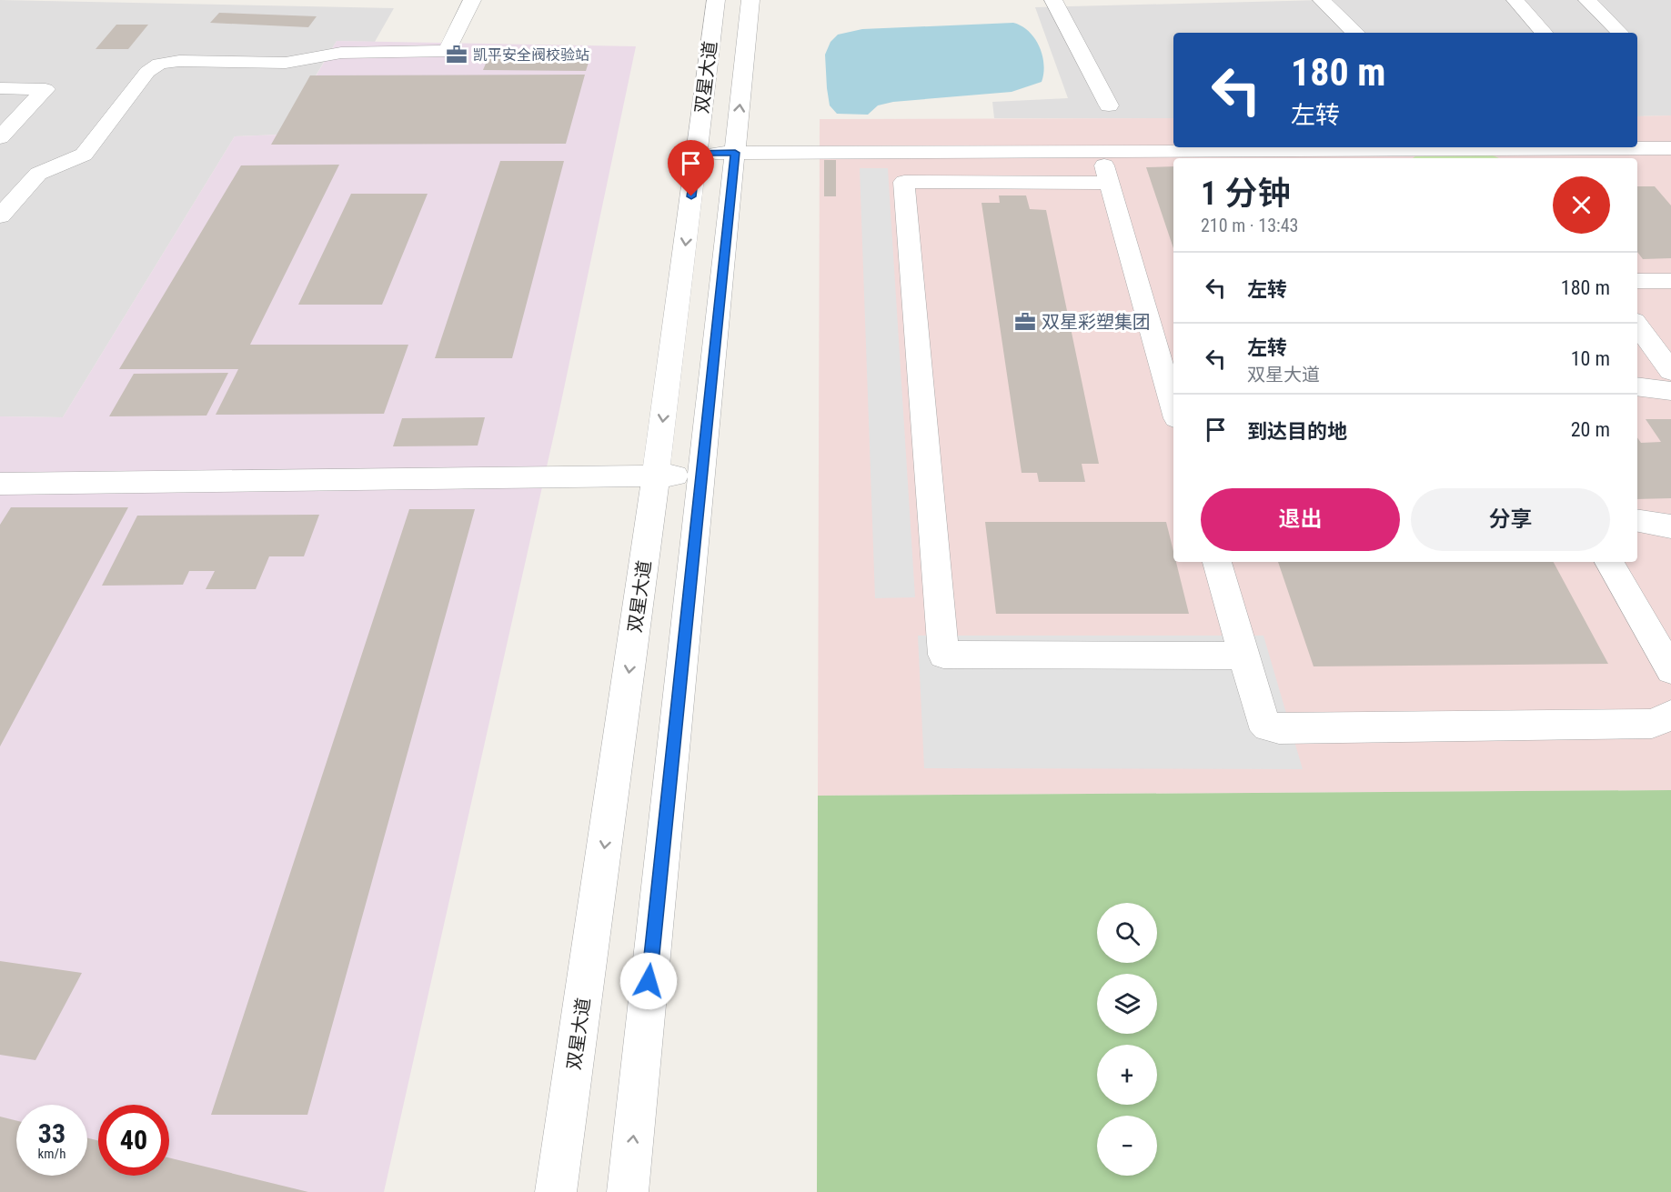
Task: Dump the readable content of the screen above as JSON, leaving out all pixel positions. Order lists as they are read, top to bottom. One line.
{"streets":{"street":["双星大道"]},"places":{"office":["凯平安全阀校验站","双星彩塑集团"]},"page":{"turn":["180 m","左转"],"heading":["1 分钟","210 m · 13:43"],"list":[{"name":"左转","value":"180 m"},{"name":"左转","note":"双星大道","value":"10 m"},{"name":"到达目的地","value":"20 m"}],"buttons":["退出","分享"],"map_buttons":["+","−"],"speed":"33 km/h","limit":"40"}}
